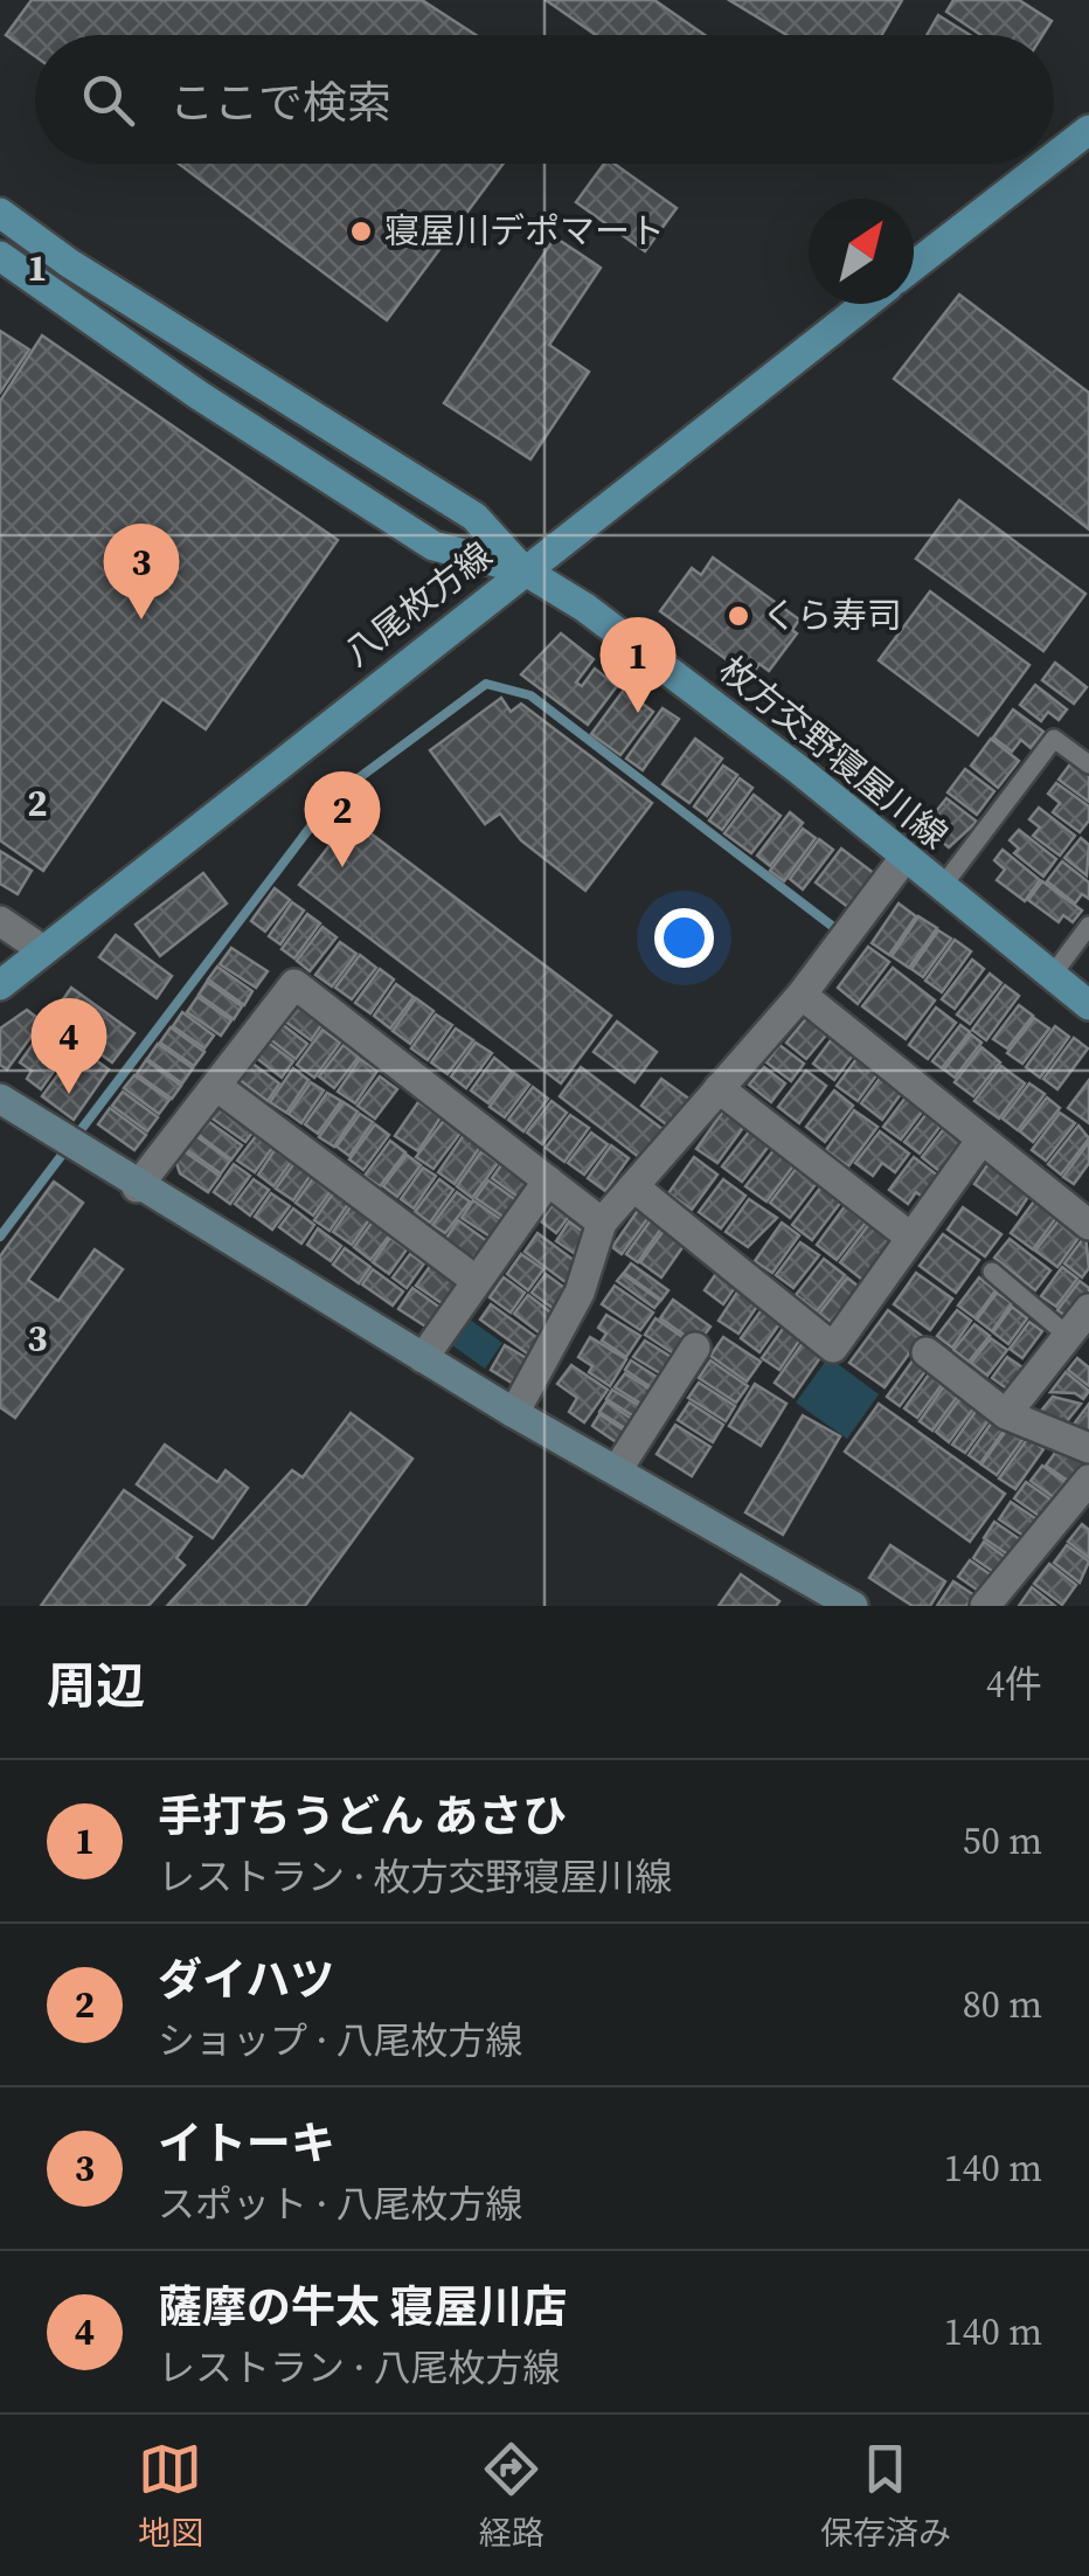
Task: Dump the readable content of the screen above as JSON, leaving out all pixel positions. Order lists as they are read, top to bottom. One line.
{"streets":{"main road":["八尾枚方線","枚方交野寝屋川線"]},"crossings":[["八尾枚方線","枚方交野寝屋川線"]],"places":["寝屋川デポマート","くら寿司"],"north":"top right","page":{"search":"ここで検索","pins":["3","1","2","4"],"heading":["周辺","4件"],"list":[{"mark":"1","name":"手打ちうどん あさひ","note":"レストラン · 枚方交野寝屋川線","value":"50 m"},{"mark":"2","name":"ダイハツ","note":"ショップ · 八尾枚方線","value":"80 m"},{"mark":"3","name":"イトーキ","note":"スポット · 八尾枚方線","value":"140 m"},{"mark":"4","name":"薩摩の牛太 寝屋川店","note":"レストラン · 八尾枚方線","value":"140 m"}],"nav":["地図","経路","保存済み"]},"grid":{"rows":["1","2","3"]}}
